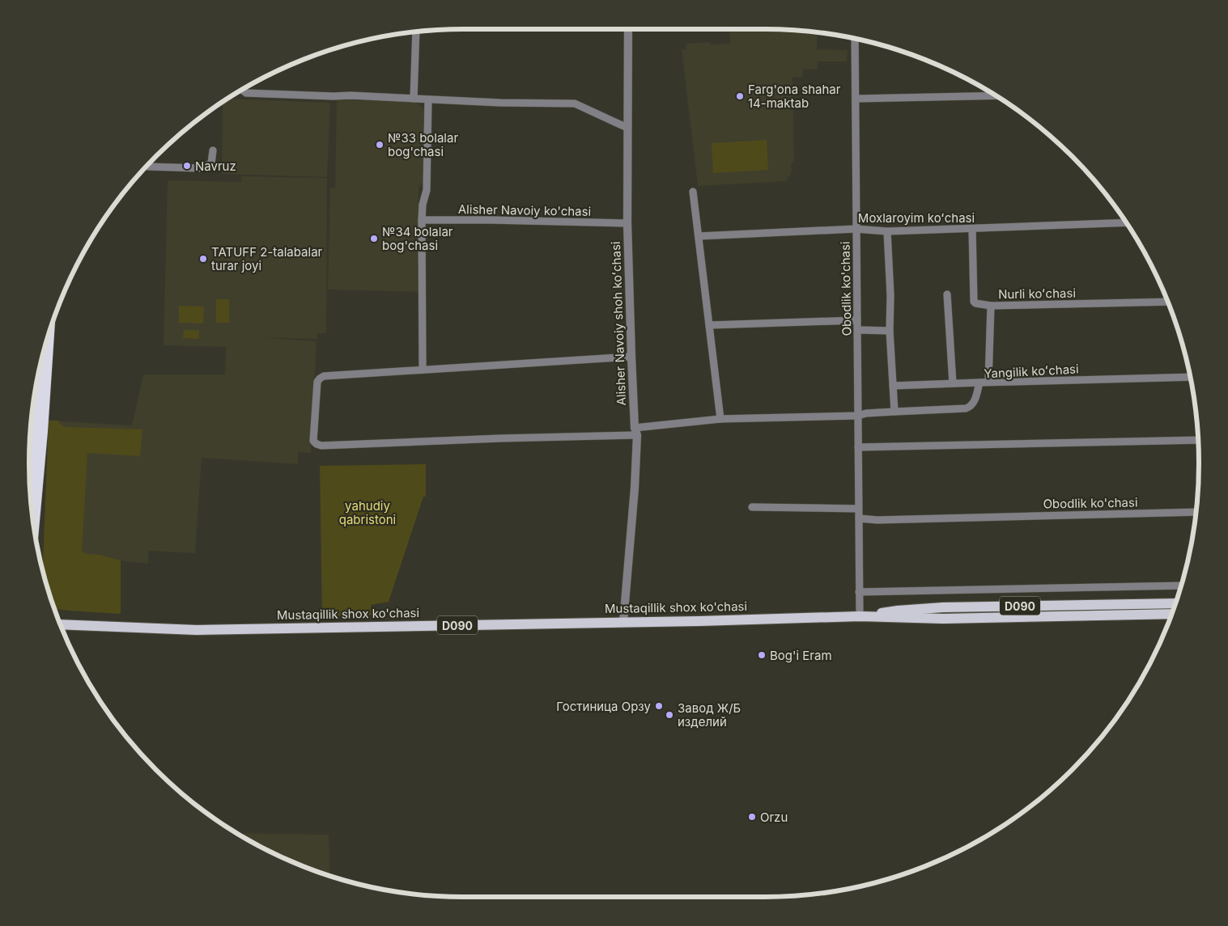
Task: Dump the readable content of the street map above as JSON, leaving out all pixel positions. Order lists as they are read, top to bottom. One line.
{"streets":{"main road":["D090","Mustaqillik shox ko'chasi"],"street":["Alisher Navoiy ko'chasi","Moxlaroyim koʻchasi","Obodlik ko'chasi","Nurli koʻchasi","Alisher Navoiy shoh koʻchasi","Yangilik koʻchasi"]},"crossings":[["Alisher Navoiy ko'chasi","Alisher Navoiy shoh koʻchasi"],["Moxlaroyim koʻchasi","Obodlik ko'chasi"],["Moxlaroyim koʻchasi","Nurli koʻchasi"],["Obodlik ko'chasi","Yangilik koʻchasi"],["Obodlik ko'chasi","Mustaqillik shox ko'chasi"],["Alisher Navoiy shoh koʻchasi","Yangilik koʻchasi"],["Alisher Navoiy shoh koʻchasi","Mustaqillik shox ko'chasi"]],"parks":["yahudiy qabristoni"],"places":["Farg'ona shahar 14-maktab","№33 bolalar bog'chasi","Navruz","№34 bolalar bog'chasi","TATUFF 2-talabalar turar joyi","Bog'i Eram","Гостиница Орзу","Завод Ж/Б изделий","Orzu"]}
